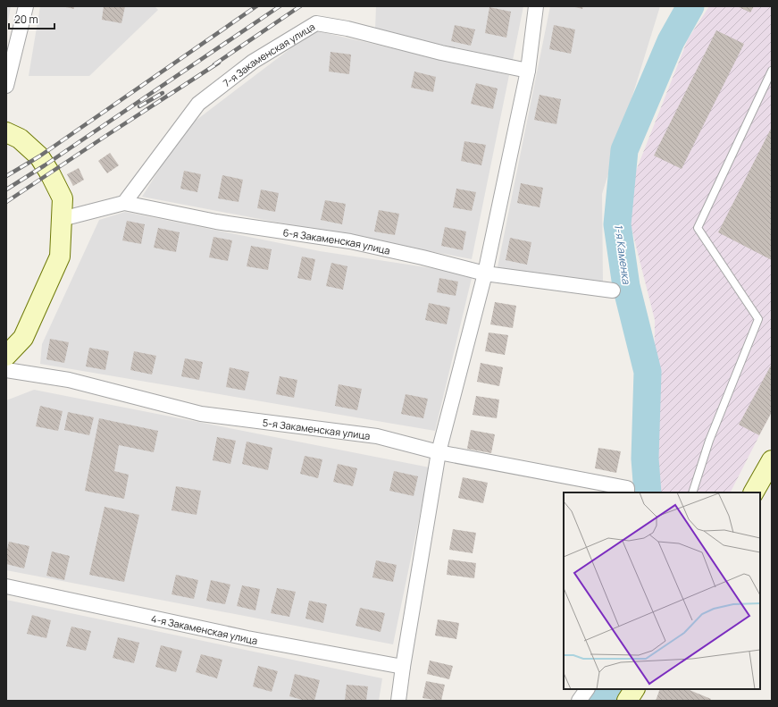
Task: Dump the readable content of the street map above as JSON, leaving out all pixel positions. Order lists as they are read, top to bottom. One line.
{"streets":{"street":["7-я Закаменская улица","6-я Закаменская улица","5-я Закаменская улица","4-я Закаменская улица"]},"crossings":[["7-я Закаменская улица","6-я Закаменская улица"]],"water":["1-я Каменка"],"scale_bar":"20 m"}
